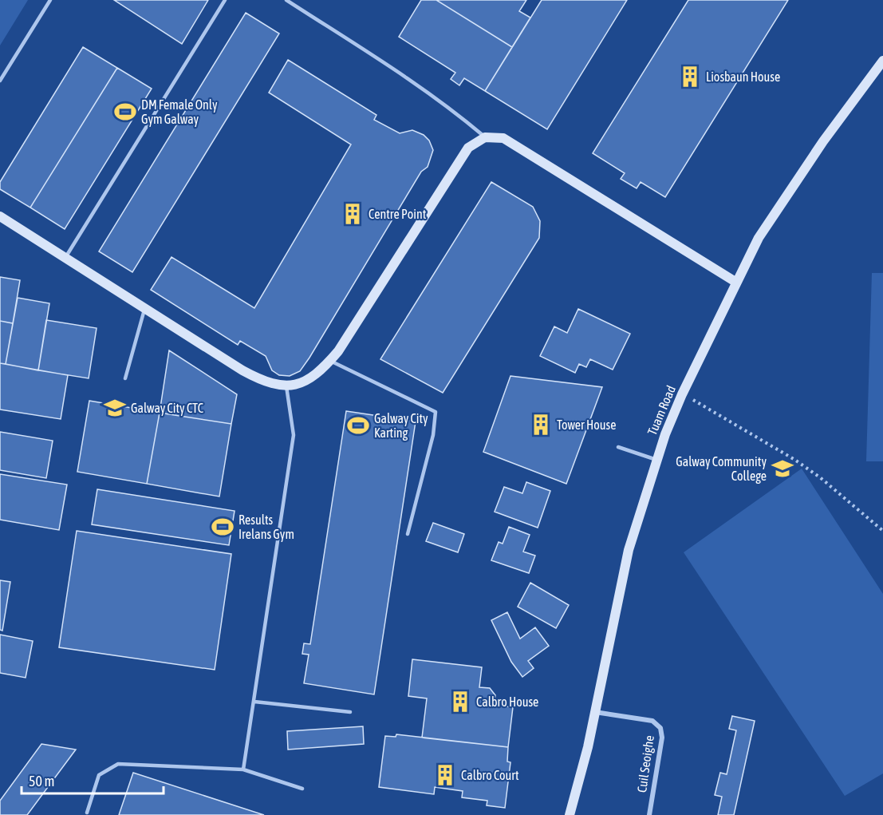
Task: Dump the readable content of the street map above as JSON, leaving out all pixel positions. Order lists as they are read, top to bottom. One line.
{"streets":{"street":["Tuam Road","Cuil Seoighe"]},"crossings":[["Tuam Road","Cuil Seoighe"]],"places":{"building":["Liosbaun House","Centre Point","Tower House","Calbro House","Calbro Court"],"sports":["DM Female Only Gym Galway","Galway City Karting","Results Irelans Gym"],"school or university":["Galway City CTC","Galway Community College"]},"scale_bar":"50 m"}
